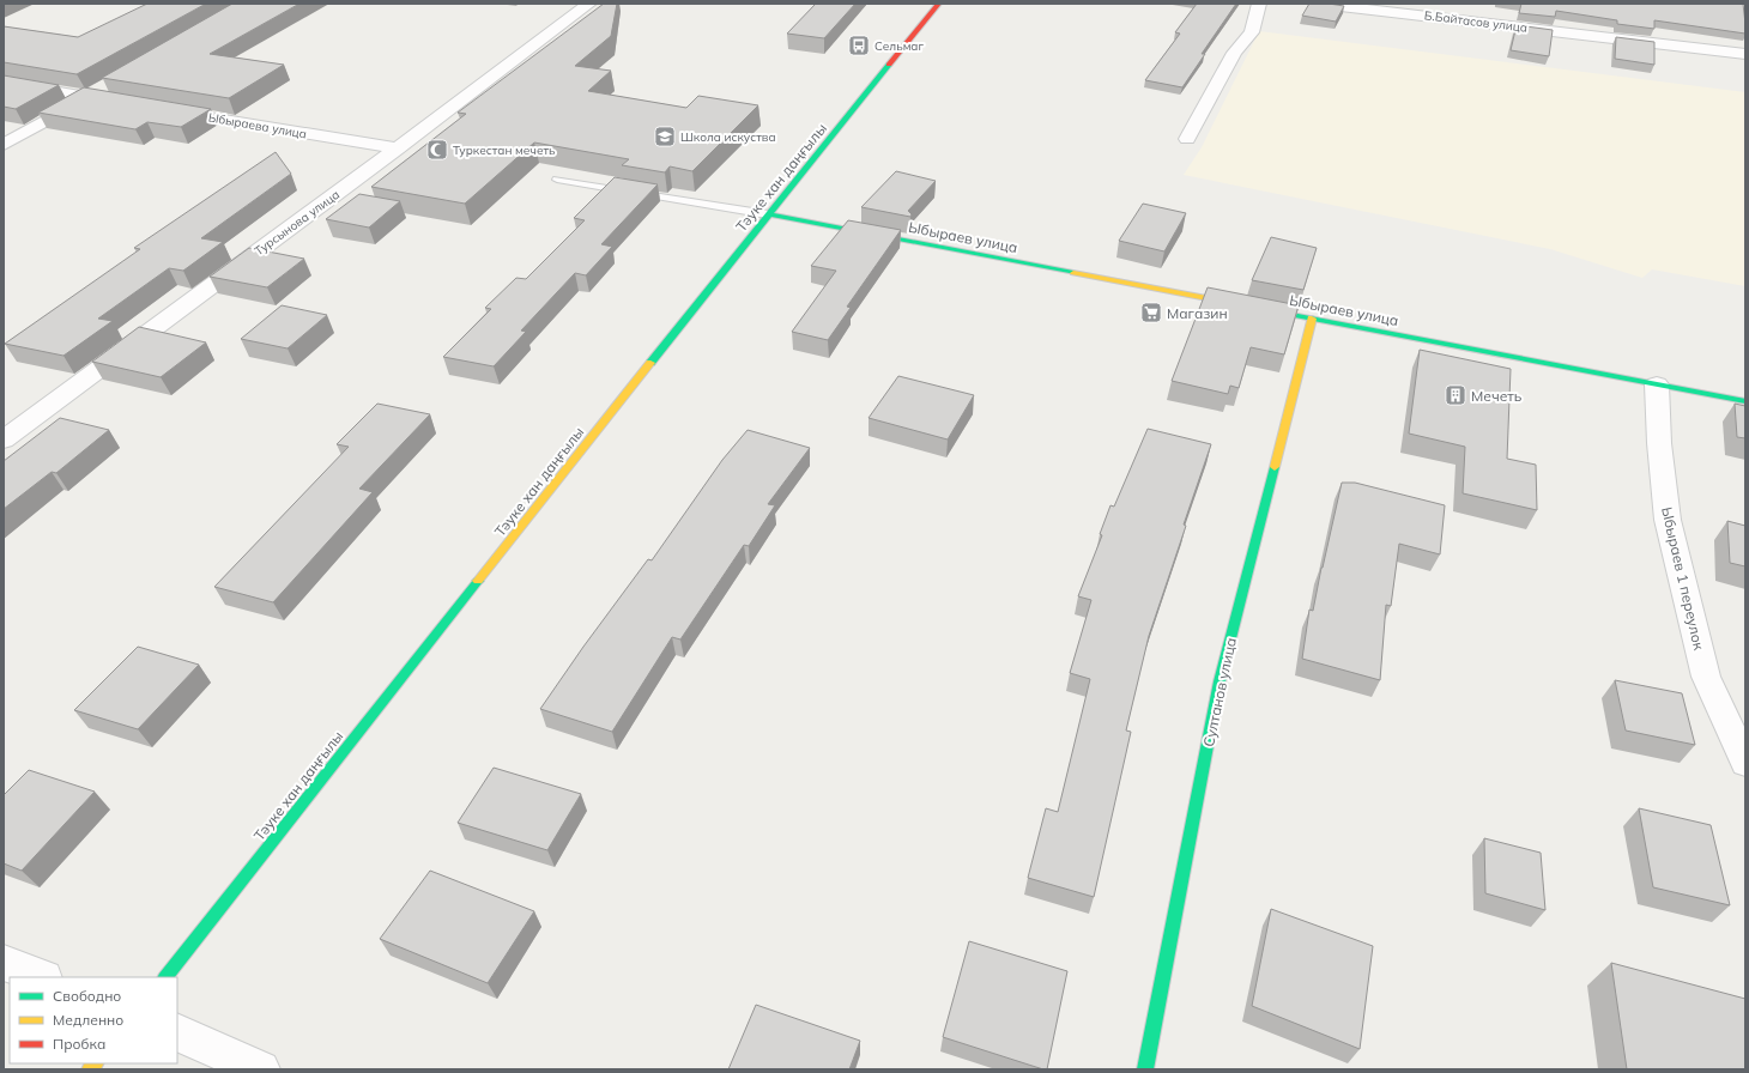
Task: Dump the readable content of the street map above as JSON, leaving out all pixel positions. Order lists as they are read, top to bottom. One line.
{"streets":{"street":["Б.Байтасов улица","Ыбыраева улица","Тәуке хан даңғылы","Турсынова улица","Ыбыраев улица","Ыбыраев 1 переулок","Султанов улица"]},"crossings":[["Ыбыраева улица","Турсынова улица"],["Тәуке хан даңғылы","Ыбыраев улица"],["Ыбыраев улица","Ыбыраев 1 переулок"],["Ыбыраев улица","Султанов улица"]],"places":{"bus stop":["Сельмаг"],"school or university":["Школа искуства"],"mosque":["Туркестан мечеть"],"supermarket":["Магазин"],"building":["Мечеть"]},"legend":["Свободно","Медленно","Пробка"]}
